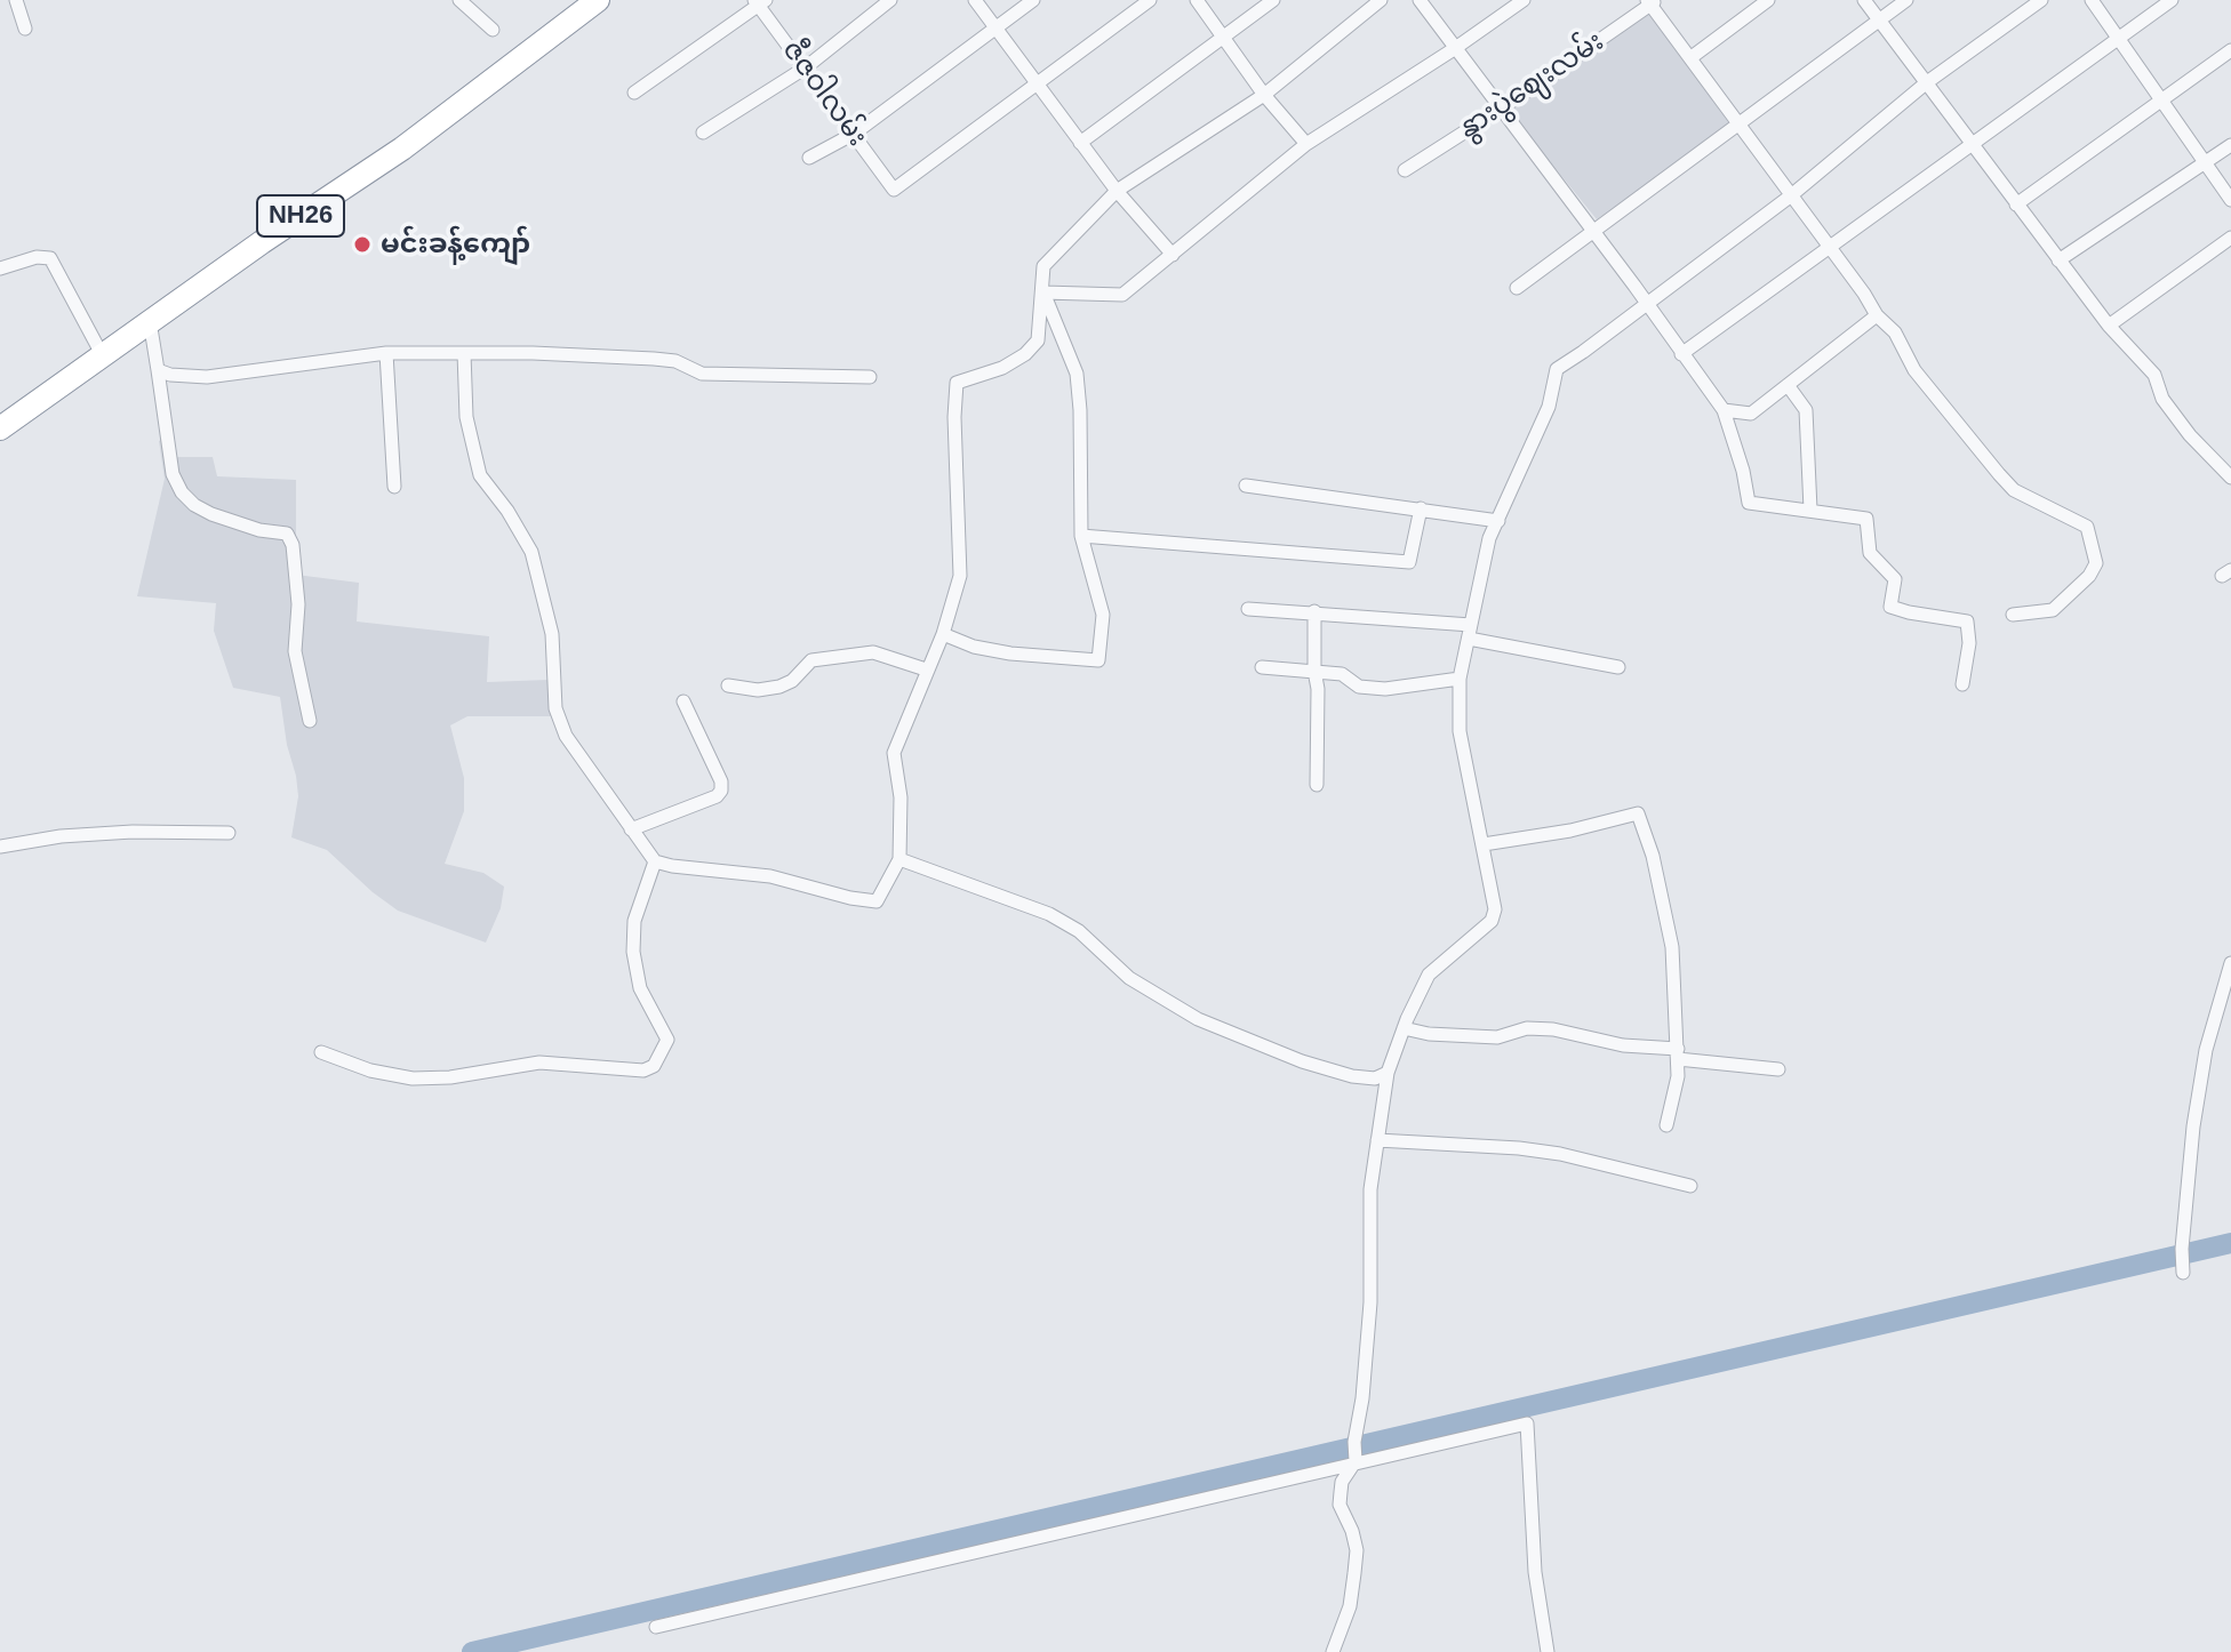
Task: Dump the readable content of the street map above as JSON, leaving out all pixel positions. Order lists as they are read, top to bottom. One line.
{"streets":{"highway":["NH26"],"street":["နွားပွဲဈေးလမ်း","ဇီဇဝါလမ်း"]},"places":["မင်းခန့်ကျော်"]}
